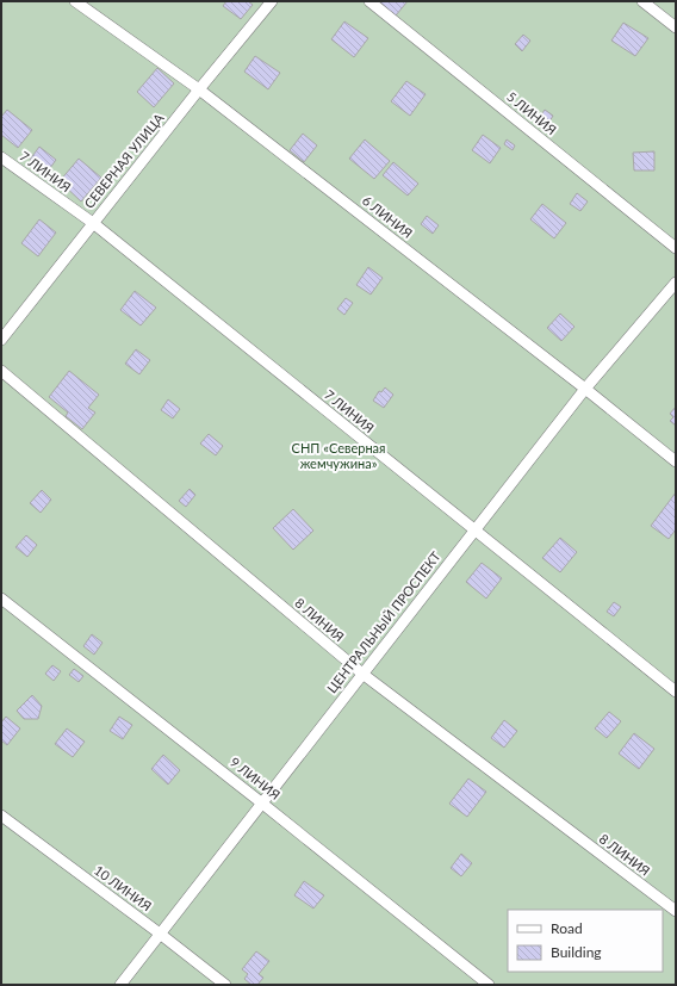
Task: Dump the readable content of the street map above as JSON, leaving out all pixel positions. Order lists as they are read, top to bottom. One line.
{"streets":{"street":["5 ЛИНИЯ","СЕВЕРНАЯ УЛИЦА","7 ЛИНИЯ","6 ЛИНИЯ","8 ЛИНИЯ","ЦЕНТРАЛЬНЫЙ ПРОСПЕКТ","9 ЛИНИЯ","10 ЛИНИЯ"]},"crossings":[["СЕВЕРНАЯ УЛИЦА","7 ЛИНИЯ"],["СЕВЕРНАЯ УЛИЦА","6 ЛИНИЯ"],["7 ЛИНИЯ","ЦЕНТРАЛЬНЫЙ ПРОСПЕКТ"],["6 ЛИНИЯ","ЦЕНТРАЛЬНЫЙ ПРОСПЕКТ"],["8 ЛИНИЯ","ЦЕНТРАЛЬНЫЙ ПРОСПЕКТ"],["ЦЕНТРАЛЬНЫЙ ПРОСПЕКТ","9 ЛИНИЯ"],["ЦЕНТРАЛЬНЫЙ ПРОСПЕКТ","10 ЛИНИЯ"]],"parks":["СНП «Северная жемчужина»"],"legend":["Road","Building"]}
